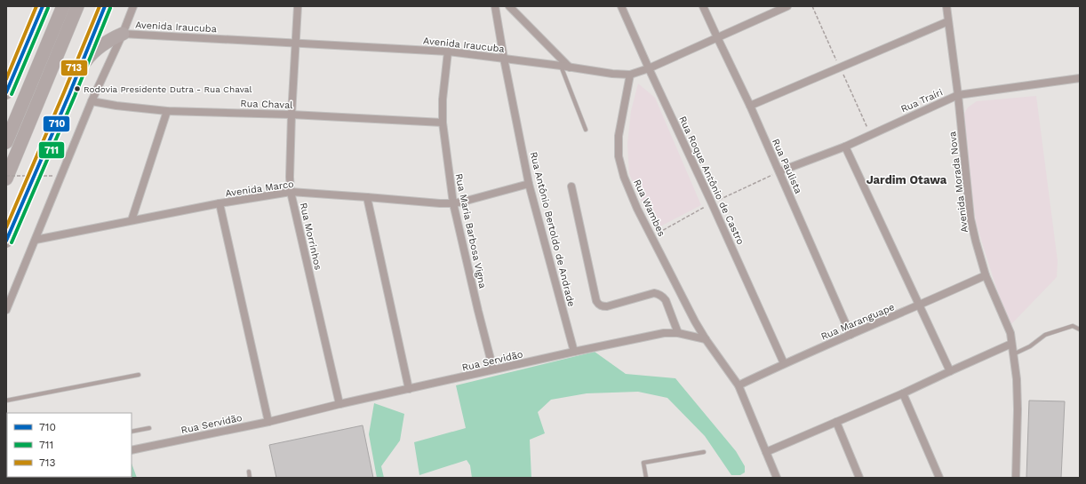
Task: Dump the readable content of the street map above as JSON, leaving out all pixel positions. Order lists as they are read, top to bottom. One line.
{"streets":{"street":["Avenida Iraucuba","Rua Traíri","Rua Chaval","Rua Paulista","Rua Roque Antônio de Castro","Avenida Morada Nova","Avenida Marco","Rua Wambes","Rua Antônio Bertoldo de Andrade","Rua Maria Barbosa Vigna","Rua Morrinhos","Rua Maranguape","Rua Servidão"]},"crossings":[["Avenida Iraucuba","Rua Paulista"],["Avenida Iraucuba","Rua Roque Antônio de Castro"],["Avenida Iraucuba","Rua Wambes"],["Avenida Iraucuba","Rua Antônio Bertoldo de Andrade"],["Avenida Iraucuba","Rua Maria Barbosa Vigna"],["Avenida Iraucuba","Rua Morrinhos"],["Rua Traíri","Rua Paulista"],["Rua Traíri","Avenida Morada Nova"],["Rua Chaval","Rua Maria Barbosa Vigna"],["Rua Chaval","Rua Morrinhos"],["Rua Paulista","Rua Maranguape"],["Rua Roque Antônio de Castro","Rua Maranguape"],["Avenida Morada Nova","Rua Maranguape"],["Avenida Marco","Rua Antônio Bertoldo de Andrade"],["Avenida Marco","Rua Maria Barbosa Vigna"],["Avenida Marco","Rua Morrinhos"],["Rua Wambes","Rua Servidão"],["Rua Antônio Bertoldo de Andrade","Rua Servidão"],["Rua Maria Barbosa Vigna","Rua Servidão"],["Rua Morrinhos","Rua Servidão"]],"districts":["Jardim Otawa"],"places":["Rodovia Presidente Dutra - Rua Chaval"],"lines":["transit line 710","transit line 713","transit line 711"],"legend":["710","711","713"]}
